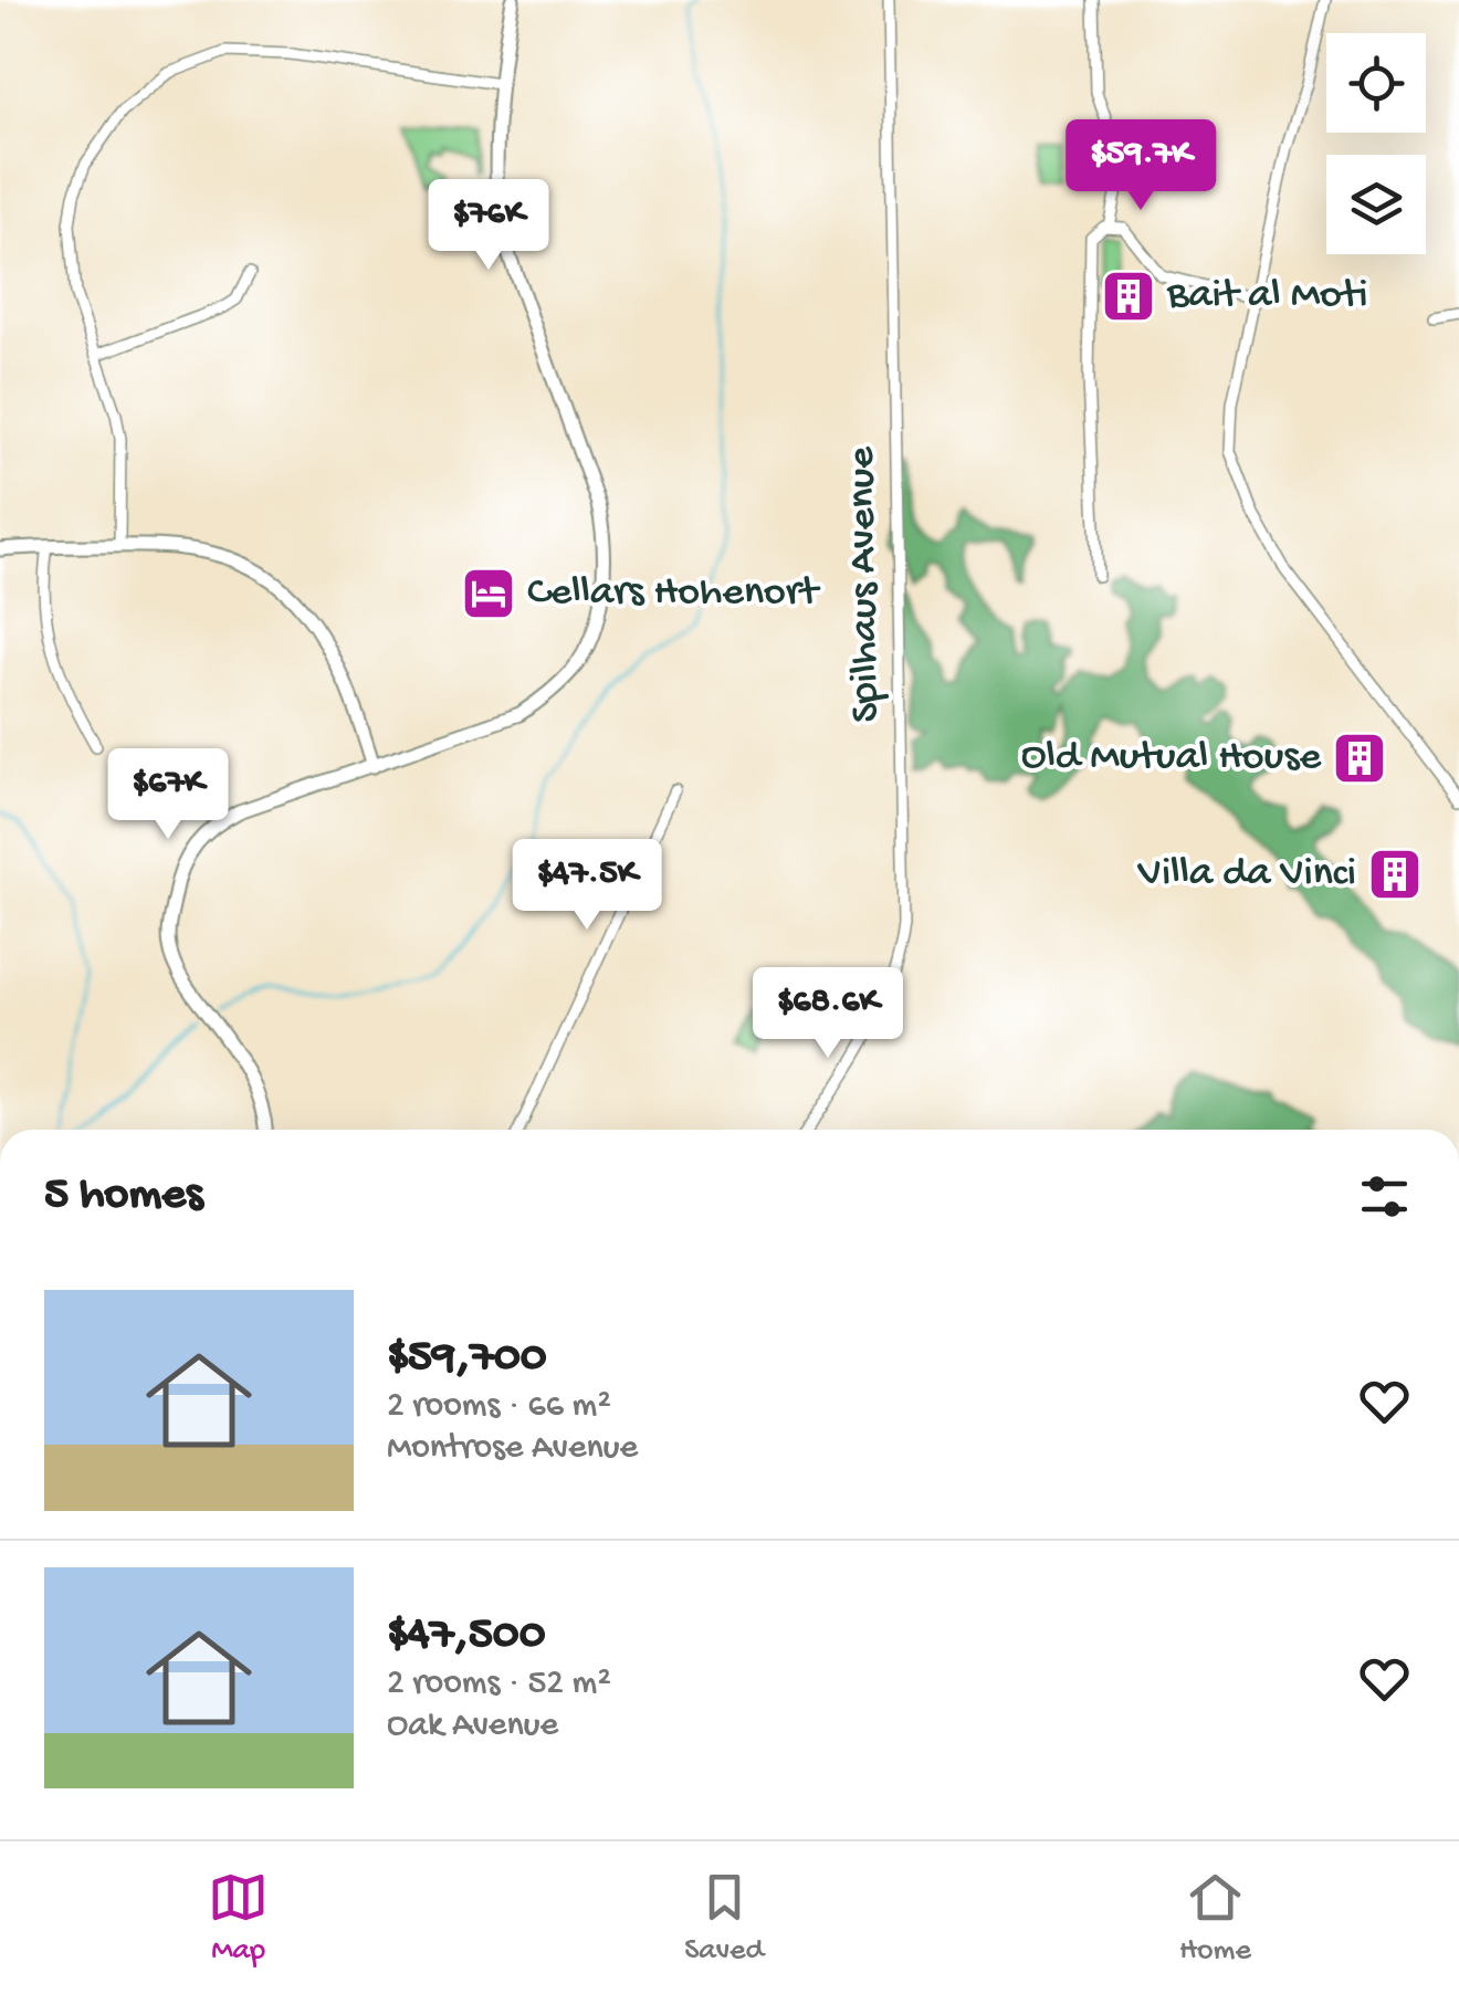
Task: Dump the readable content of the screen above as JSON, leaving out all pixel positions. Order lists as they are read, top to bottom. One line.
{"streets":{"street":["Spilhaus Avenue"]},"places":{"building":["Bait al Moti","Old Mutual House","Villa da Vinci"],"hotel":["Cellars Hohenort"]},"page":{"price":["$59.7K","$76K","$67K","$47.5K","$68.6K"],"heading":"5 homes","list":[{"name":"$59,700","note":"2 rooms · 66 m² · Montrose Avenue"},{"name":"$47,500","note":"2 rooms · 52 m² · Oak Avenue"}],"tabs":["Map","Saved","Home"]}}
